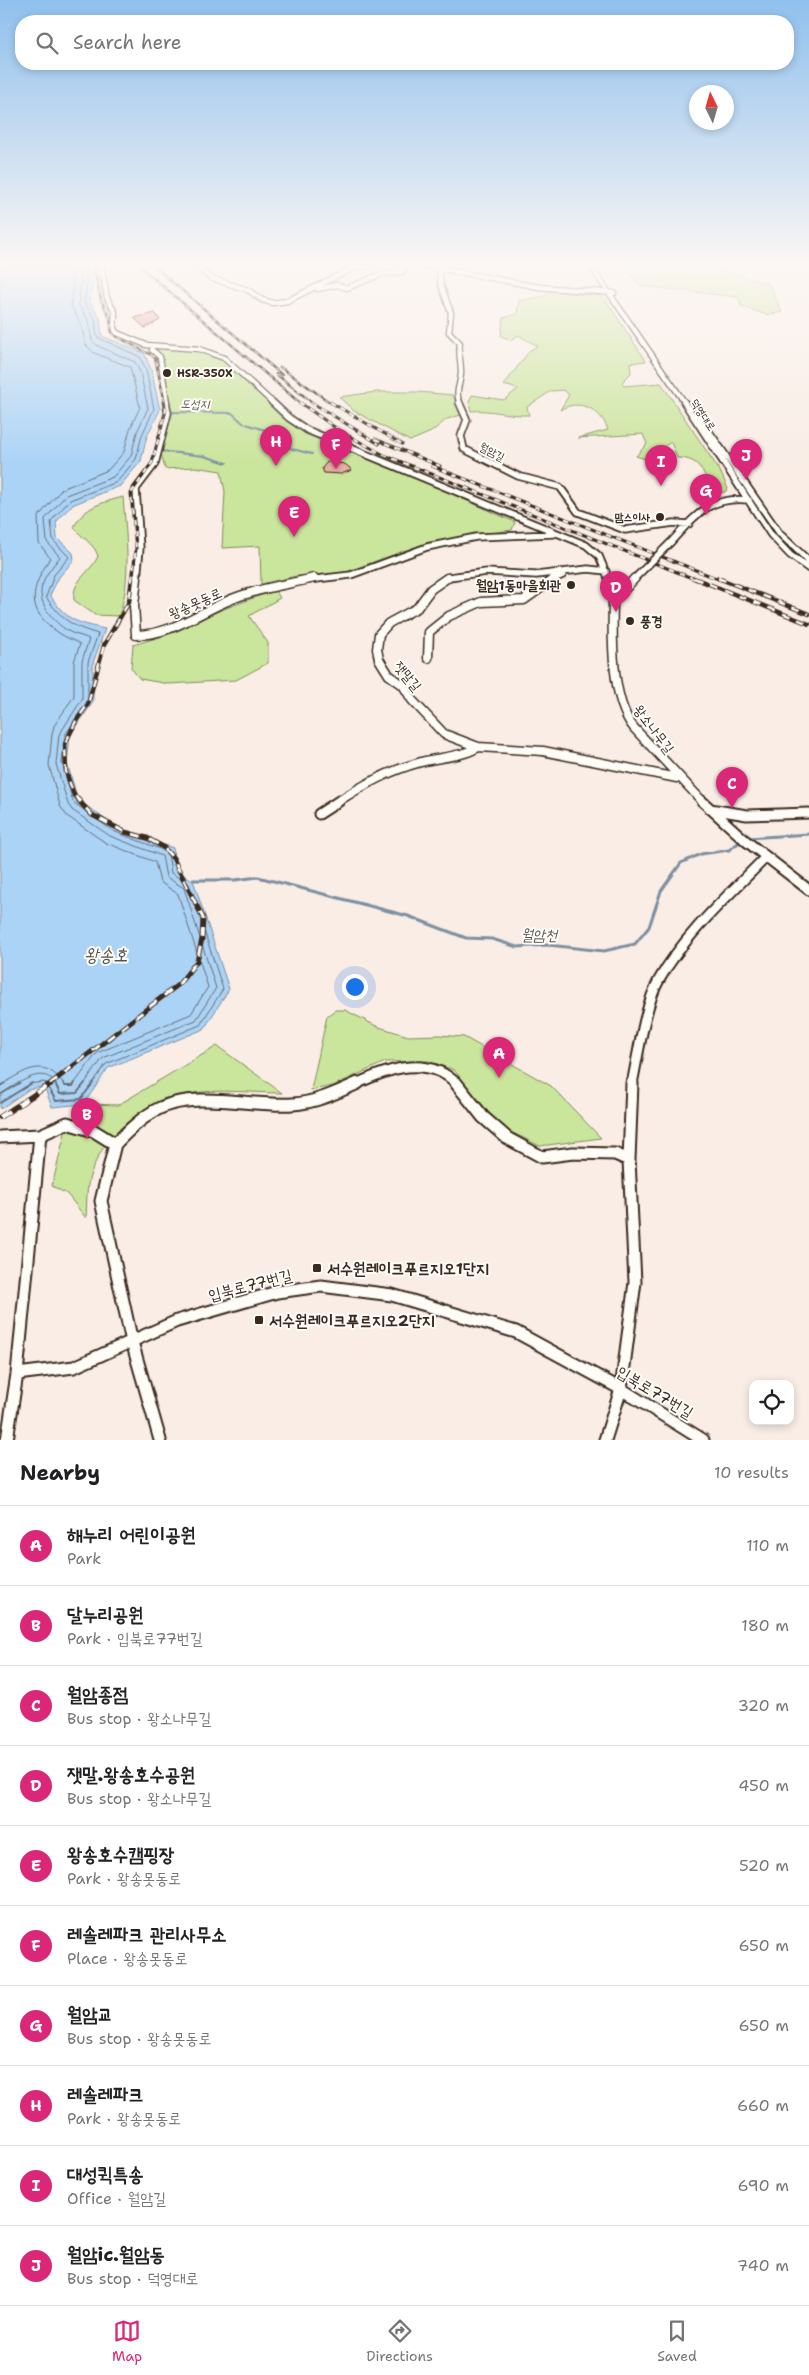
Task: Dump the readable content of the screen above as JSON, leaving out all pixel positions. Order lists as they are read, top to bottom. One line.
{"streets":{"street":["덕영대로","월암길","왕송못동로","잿말길","왕소나무길","입북로77번길"]},"crossings":[["왕송못동로","잿말길"],["왕송못동로","왕소나무길"],["잿말길","왕소나무길"]],"water":["도섭지","월암천","왕송호"],"places":{"other":["HSR-350X","맘스이사","월암1동마을회관","풍경"],"transit":["서수원레이크푸르지오1단지","서수원레이크푸르지오2단지"]},"north":"top","page":{"search":"Search here","pins":["H","F","J","I","G","E","D","C","A","B"],"heading":["Nearby","10 results"],"list":[{"mark":"A","name":"해누리 어린이공원","note":"Park","value":"110 m"},{"mark":"B","name":"달누리공원","note":"Park · 입북로77번길","value":"180 m"},{"mark":"C","name":"월암종점","note":"Bus stop · 왕소나무길","value":"320 m"},{"mark":"D","name":"잿말.왕송호수공원","note":"Bus stop · 왕소나무길","value":"450 m"},{"mark":"E","name":"왕송호수캠핑장","note":"Park · 왕송못동로","value":"520 m"},{"mark":"F","name":"레솔레파크 관리사무소","note":"Place · 왕송못동로","value":"650 m"},{"mark":"G","name":"월암교","note":"Bus stop · 왕송못동로","value":"650 m"},{"mark":"H","name":"레솔레파크","note":"Park · 왕송못동로","value":"660 m"},{"mark":"I","name":"대성퀵특송","note":"Office · 월암길","value":"690 m"},{"mark":"J","name":"월암ic.월암동","note":"Bus stop · 덕영대로","value":"740 m"}],"nav":["Map","Directions","Saved"]}}
